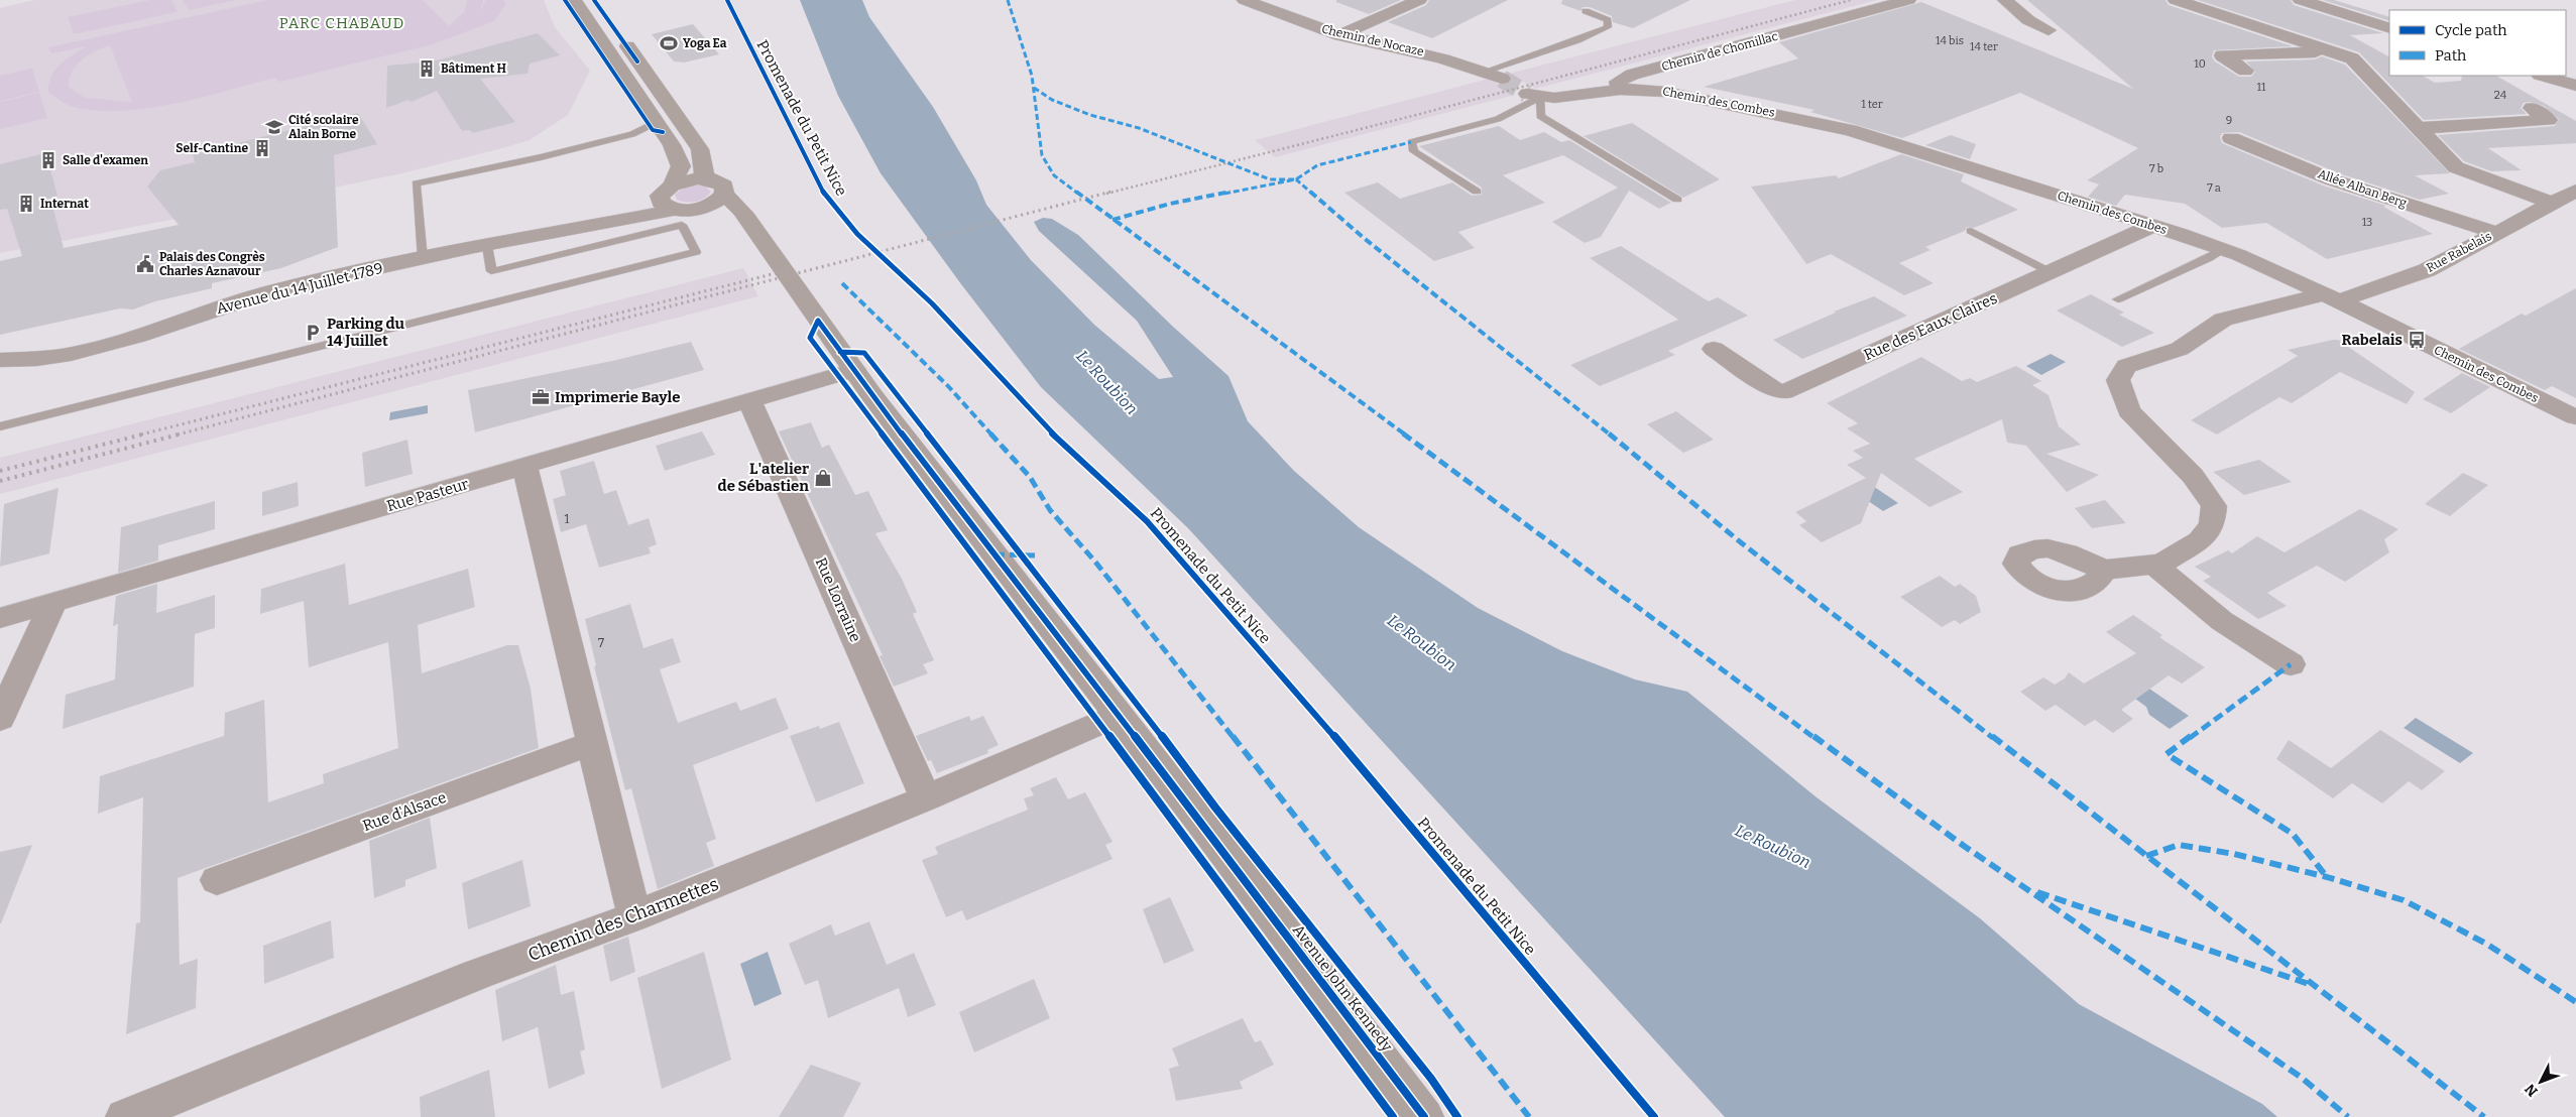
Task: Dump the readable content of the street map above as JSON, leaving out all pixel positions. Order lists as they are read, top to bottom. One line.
{"streets":{"main road":["Avenue John Kennedy"],"street":["Chemin de Nocaze","Chemin de Chomillac","Chemin des Combes","Allée Alban Berg","Rue Rabelais","Avenue du 14 Juillet 1789","Rue des Eaux Claires","Rue Pasteur","Rue Lorraine","Rue d'Alsace","Chemin des Charmettes"],"cycle path":["Promenade du Petit Nice"]},"crossings":[["Chemin de Chomillac","Chemin des Combes"],["Chemin des Combes","Rue Rabelais"],["Chemin des Combes","Rue des Eaux Claires"],["Allée Alban Berg","Rue Rabelais"],["Avenue du 14 Juillet 1789","Avenue John Kennedy"],["Rue Pasteur","Rue Lorraine"],["Rue Pasteur","Avenue John Kennedy"],["Rue Lorraine","Chemin des Charmettes"],["Chemin des Charmettes","Avenue John Kennedy"]],"districts":["PARC CHABAUD"],"water":["Le Roubion"],"places":{"sports":["Yoga Ea"],"building":["Bâtiment H","Self-Cantine","Salle d'examen","Internat"],"school or university":["Cité scolaire Alain Borne"],"public building":["Palais des Congrès Charles Aznavour"],"parking":["Parking du 14 Juillet"],"bus stop":["Rabelais"],"office":["Imprimerie Bayle"],"shop":["L'atelier de Sébastien"]},"house_numbers":["14 bis","14 ter","10","11","24","1 ter","9","7 b","7 a","13","1","7"],"legend":["Cycle path","Path"],"north":"bottom left"}
